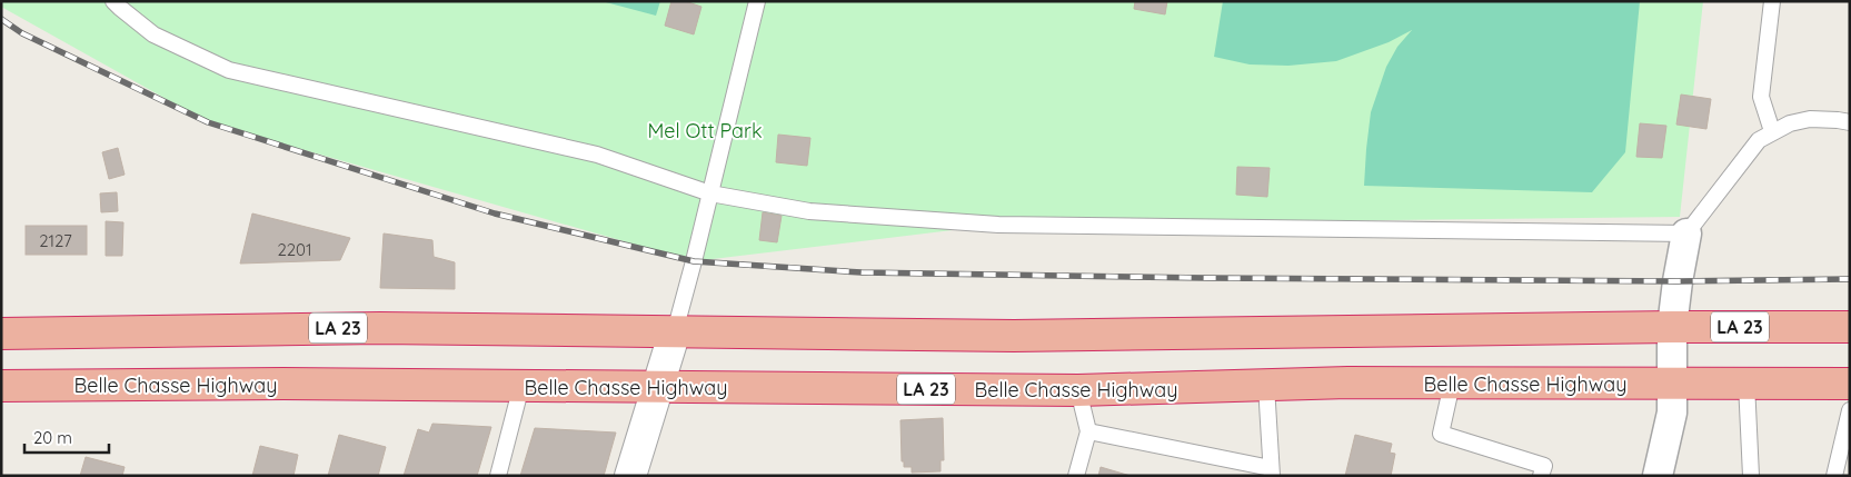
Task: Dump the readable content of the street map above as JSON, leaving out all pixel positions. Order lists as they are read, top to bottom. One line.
{"streets":{"highway":["LA 23","Belle Chasse Highway"]},"parks":["Mel Ott Park"],"house_numbers":["2127","2201"],"scale_bar":"20 m"}
